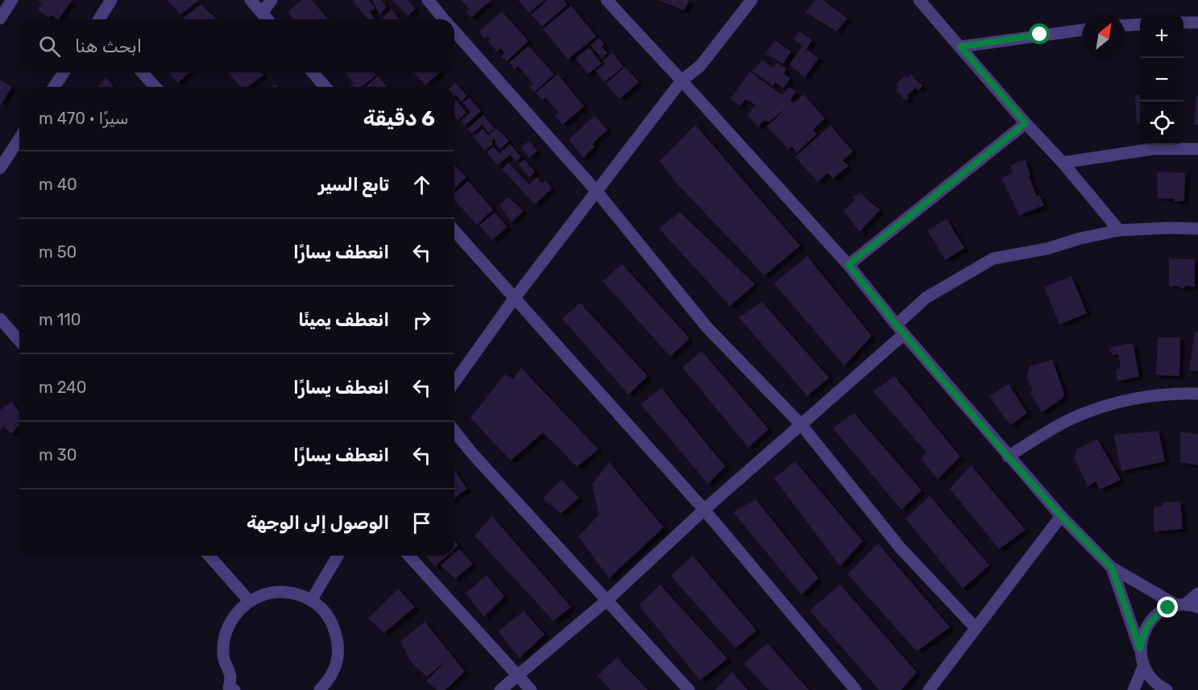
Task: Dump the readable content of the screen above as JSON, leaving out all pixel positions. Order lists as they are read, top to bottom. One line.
{"north":"top right","page":{"map_buttons":["+","−"],"search":"ابحث هنا","heading":["6 دقيقة","سيرًا · 470 m"],"list":[["تابع السير","40 m"],["انعطف يسارًا","50 m"],["انعطف يمينًا","110 m"],["انعطف يسارًا","240 m"],["انعطف يسارًا","30 m"],"الوصول إلى الوجهة"]}}
